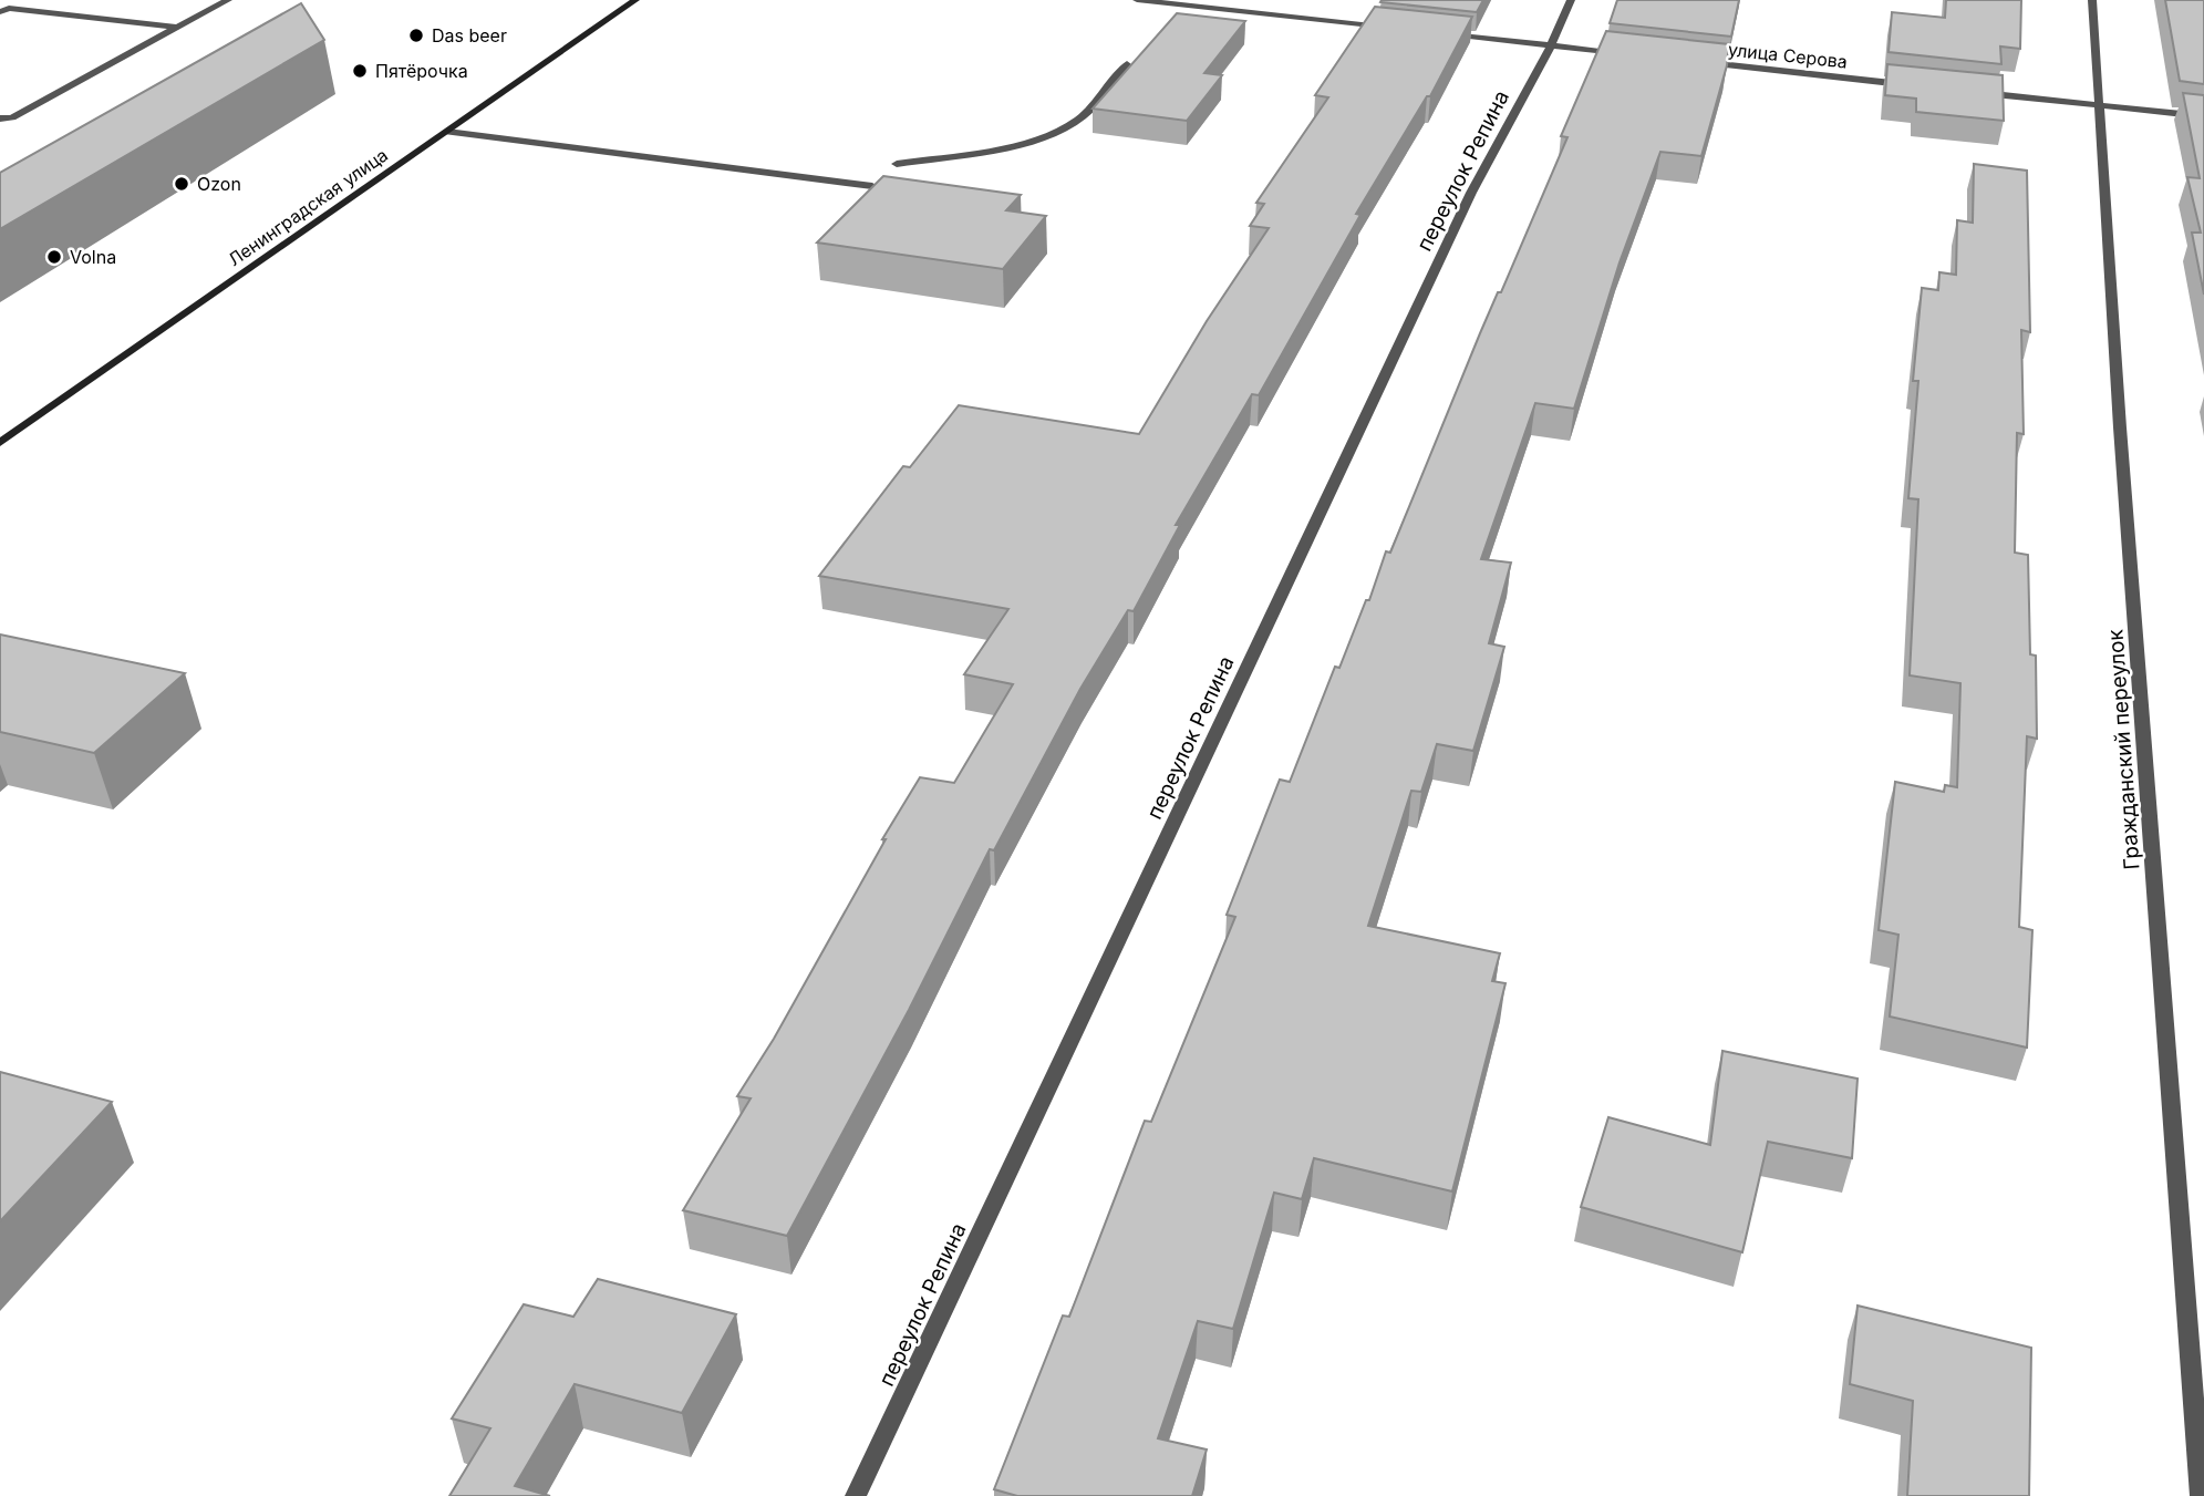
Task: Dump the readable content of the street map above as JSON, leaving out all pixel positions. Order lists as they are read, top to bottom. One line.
{"streets":{"main road":["Ленинградская улица"],"street":["улица Серова","переулок Репина","Гражданский переулок"]},"places":["Das beer","Пятёрочка","Ozon","Volna"]}
